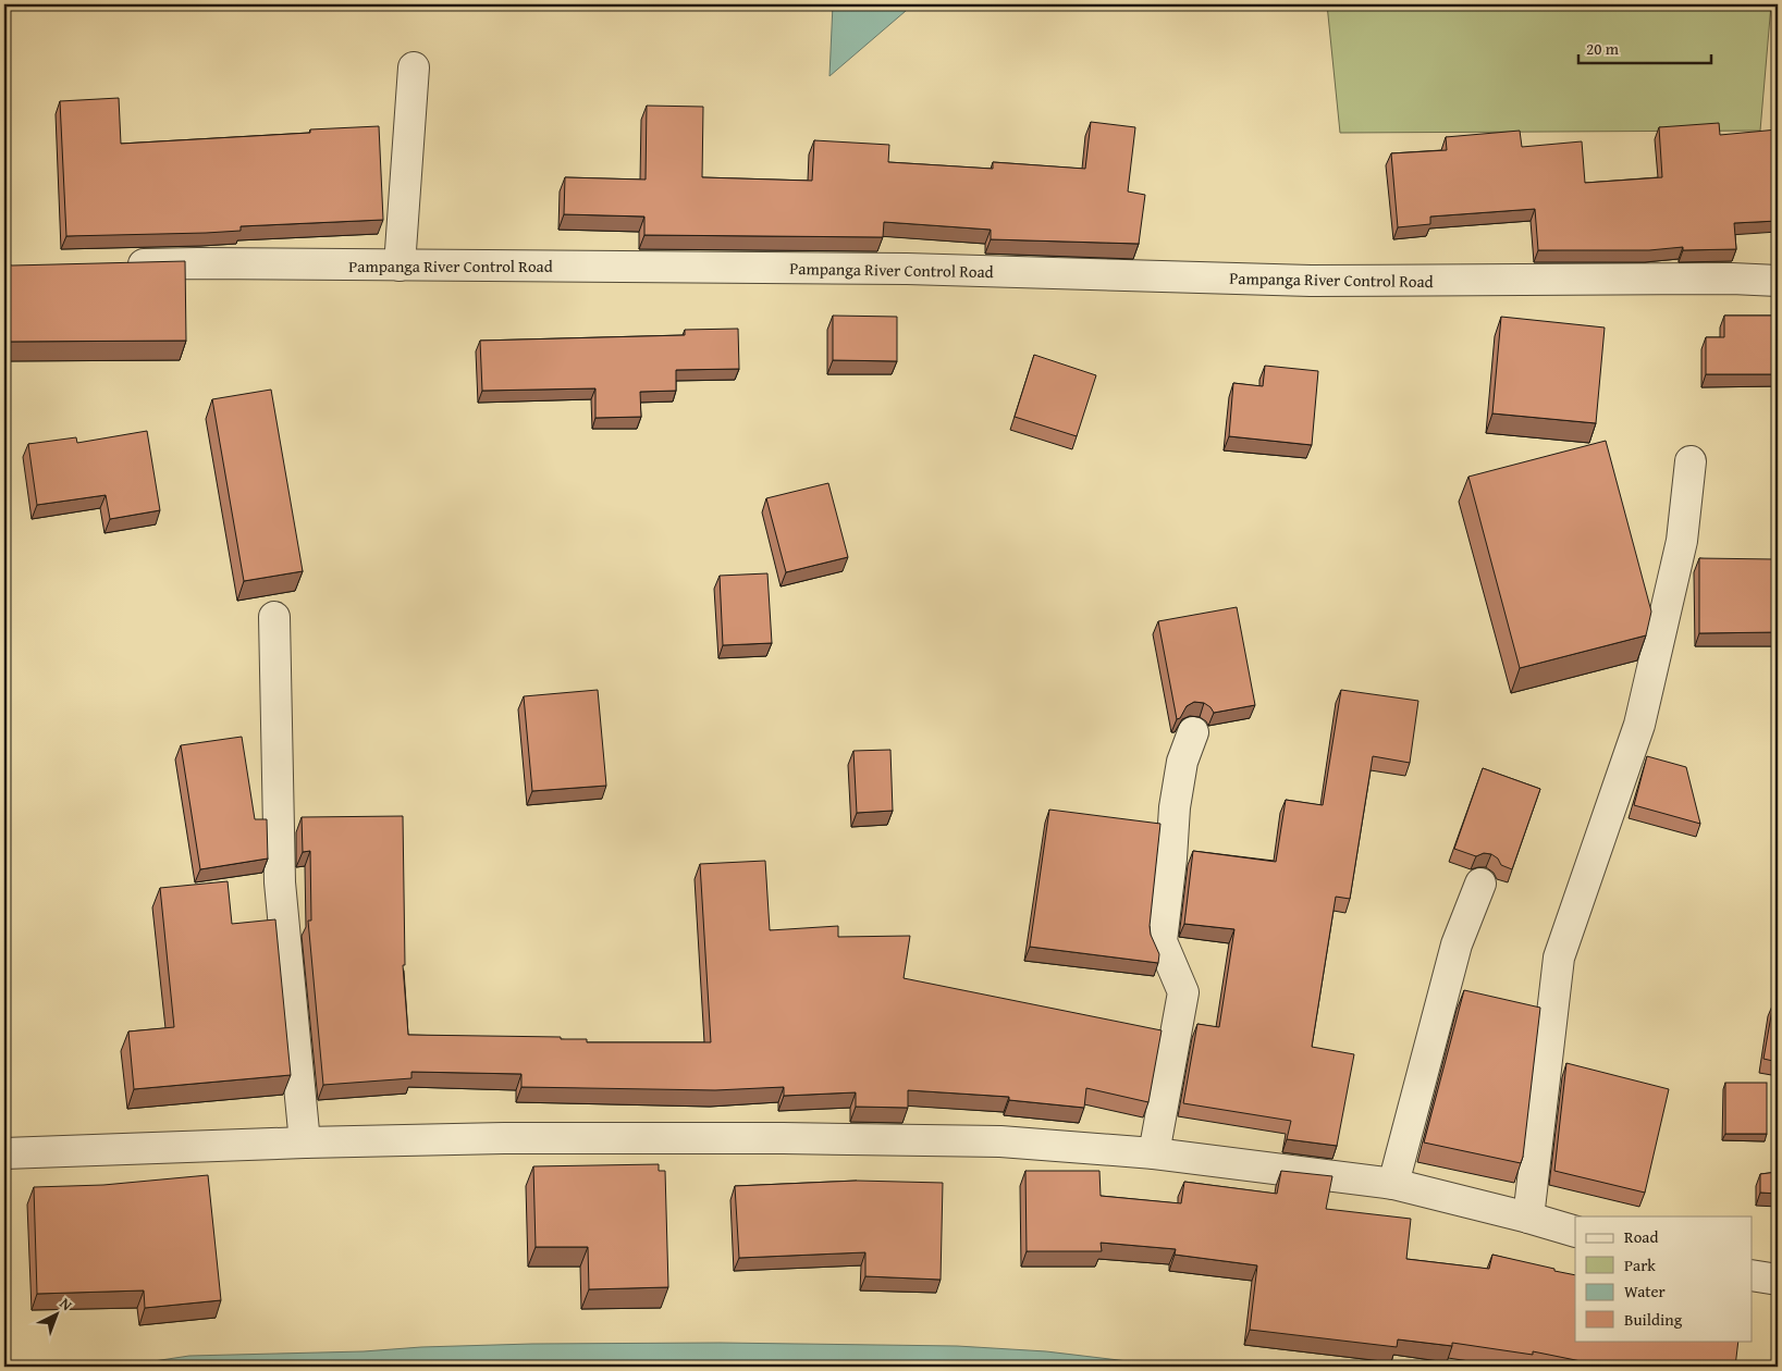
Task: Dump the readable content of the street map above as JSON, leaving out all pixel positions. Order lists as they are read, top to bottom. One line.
{"streets":{"street":["Pampanga River Control Road"]},"legend":["Road","Park","Water","Building"],"scale_bar":"20 m","north":"top right"}
